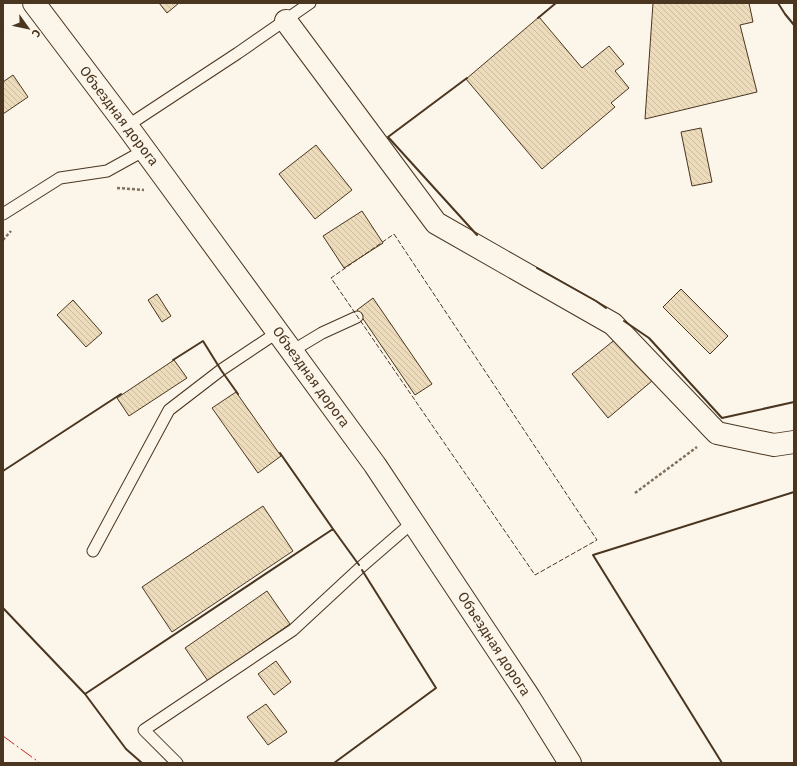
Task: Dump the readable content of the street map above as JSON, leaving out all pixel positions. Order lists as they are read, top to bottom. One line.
{"streets":{"main road":["Объездная дорога"]},"north":"bottom right"}
